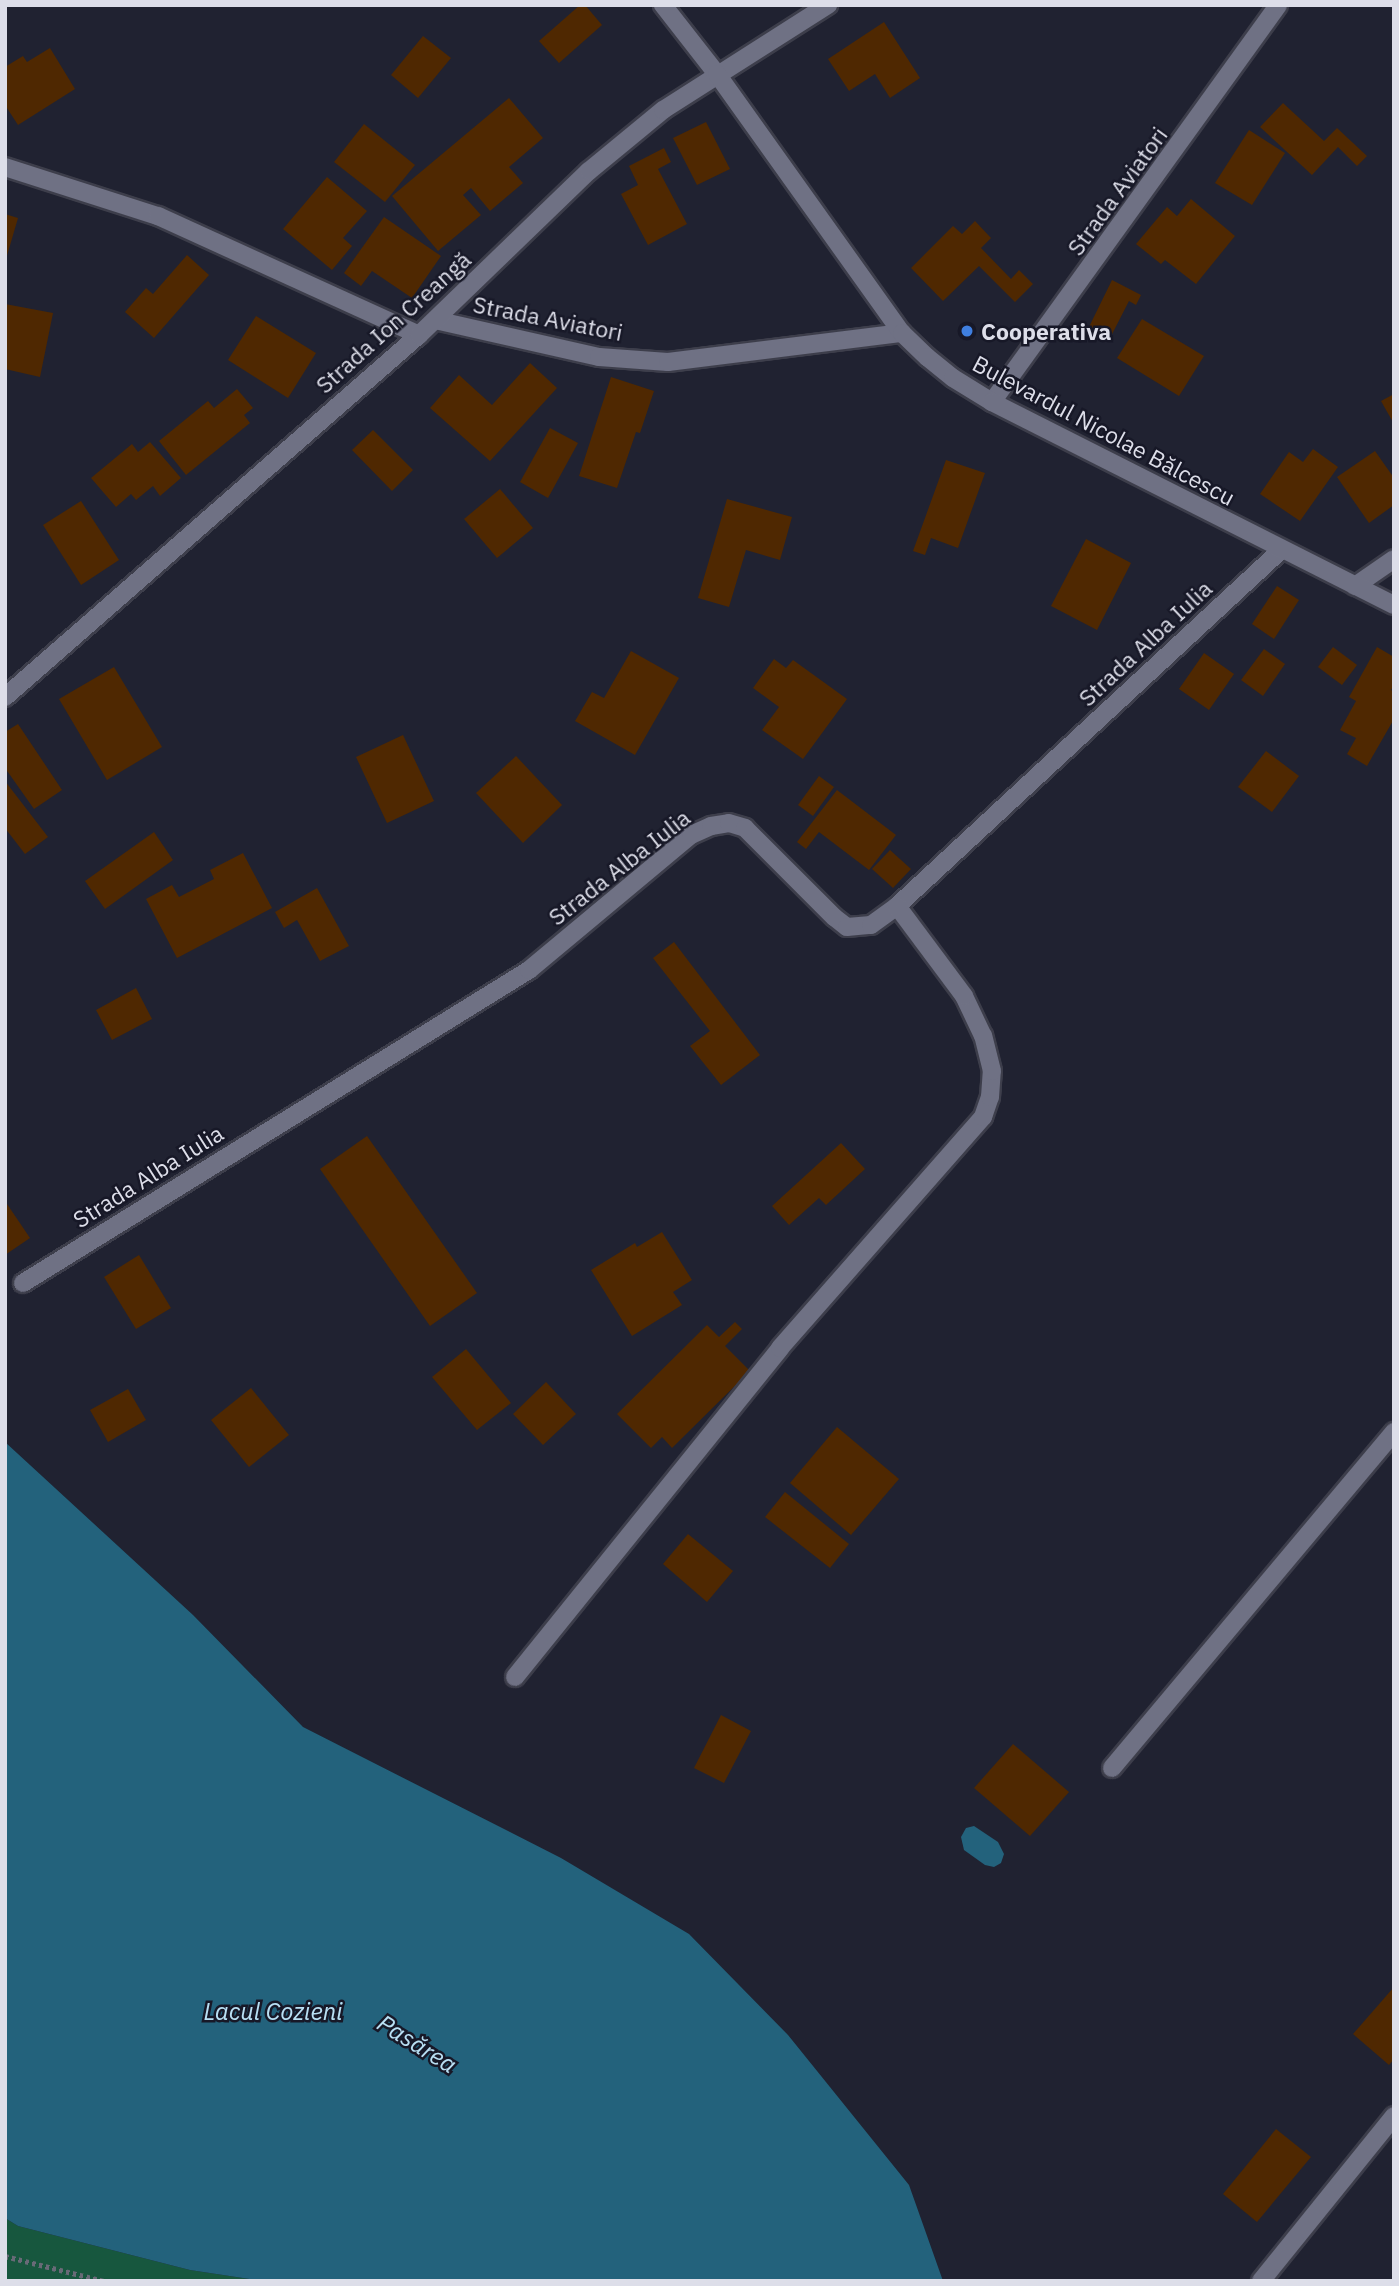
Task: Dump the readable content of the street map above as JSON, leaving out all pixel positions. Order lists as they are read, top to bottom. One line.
{"streets":{"street":["Strada Aviatori","Strada Ion Creangă","Bulevardul Nicolae Bălcescu","Strada Alba Iulia"]},"crossings":[["Strada Aviatori","Strada Ion Creangă"],["Strada Aviatori","Bulevardul Nicolae Bălcescu"],["Strada Ion Creangă","Bulevardul Nicolae Bălcescu"],["Bulevardul Nicolae Bălcescu","Strada Alba Iulia"]],"water":["Lacul Cozieni","Pasărea"],"places":["Cooperativa"]}
